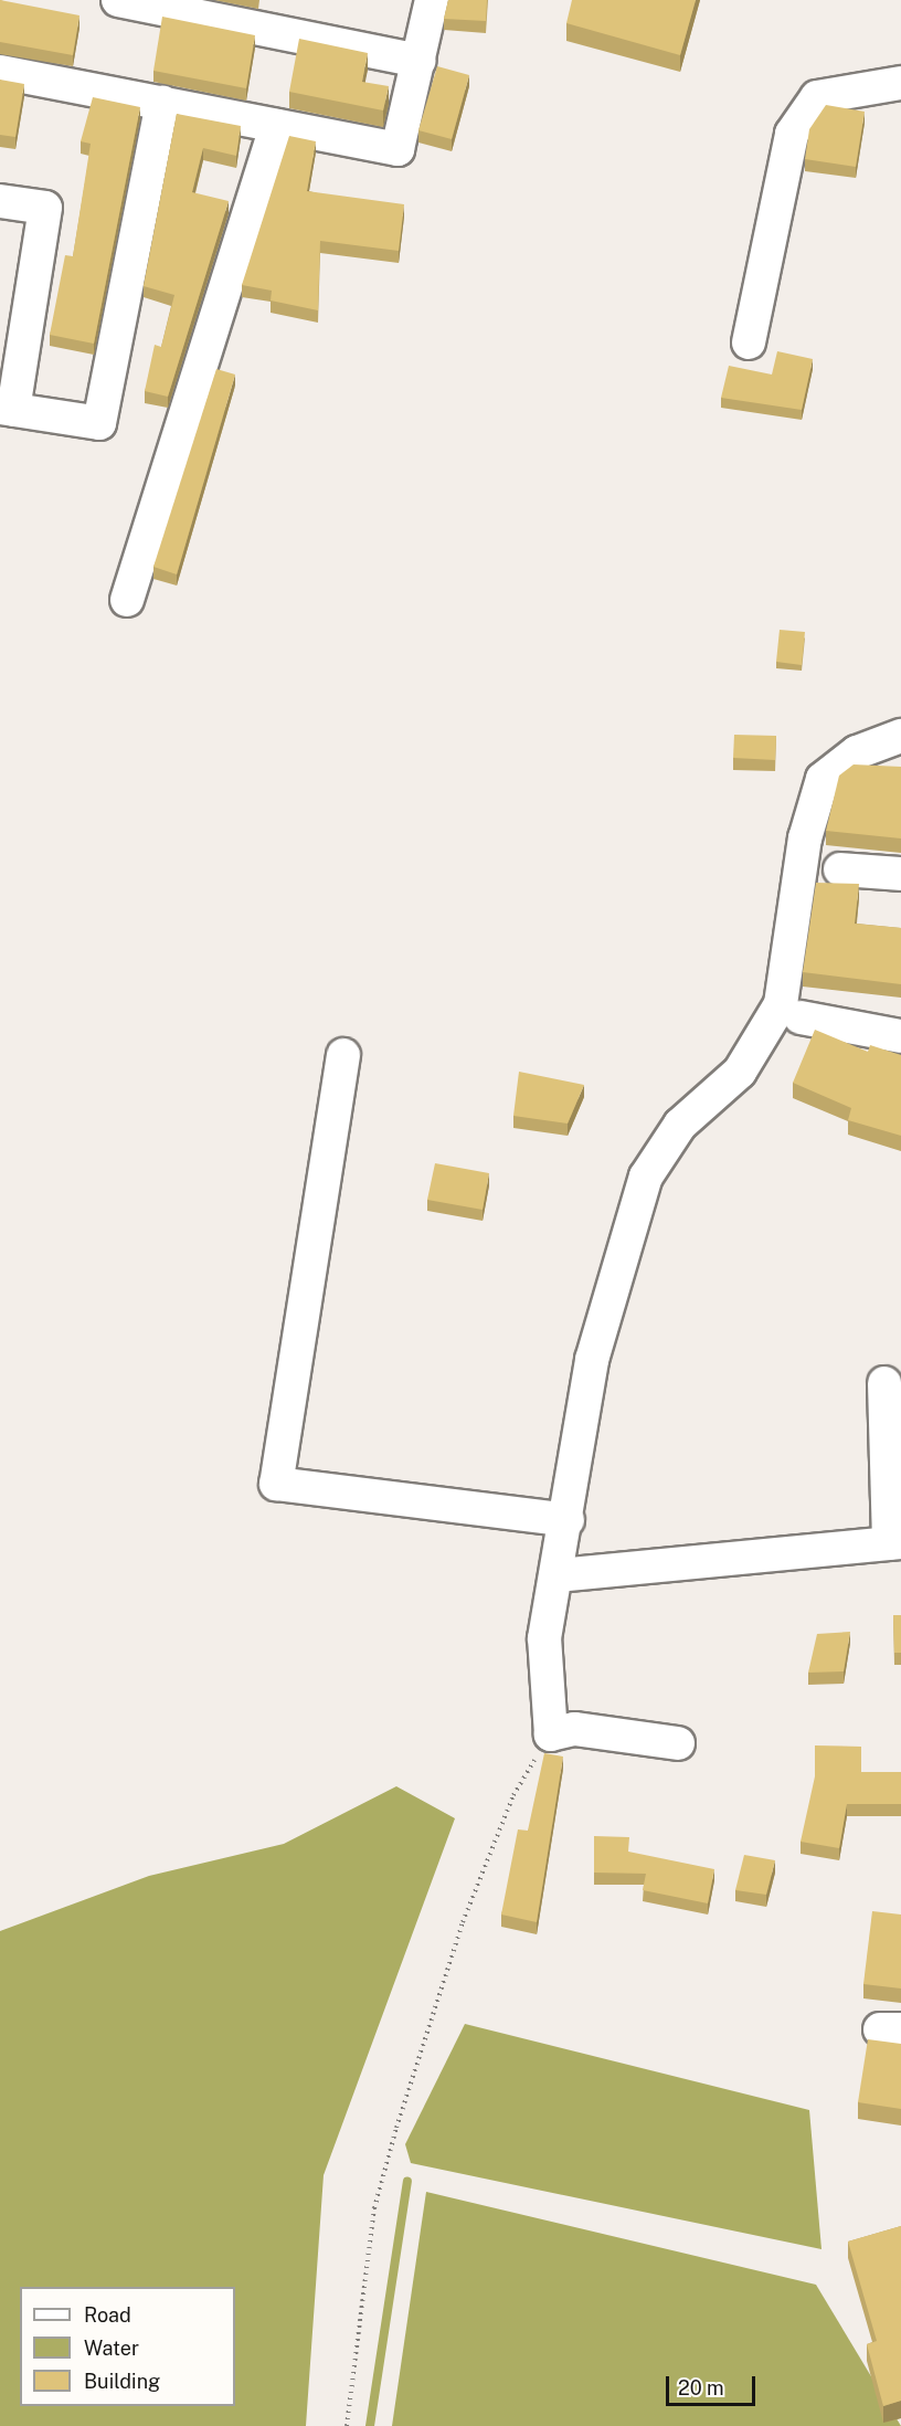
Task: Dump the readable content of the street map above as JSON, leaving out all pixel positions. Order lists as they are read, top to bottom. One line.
{"legend":["Road","Water","Building"],"scale_bar":"20 m"}
